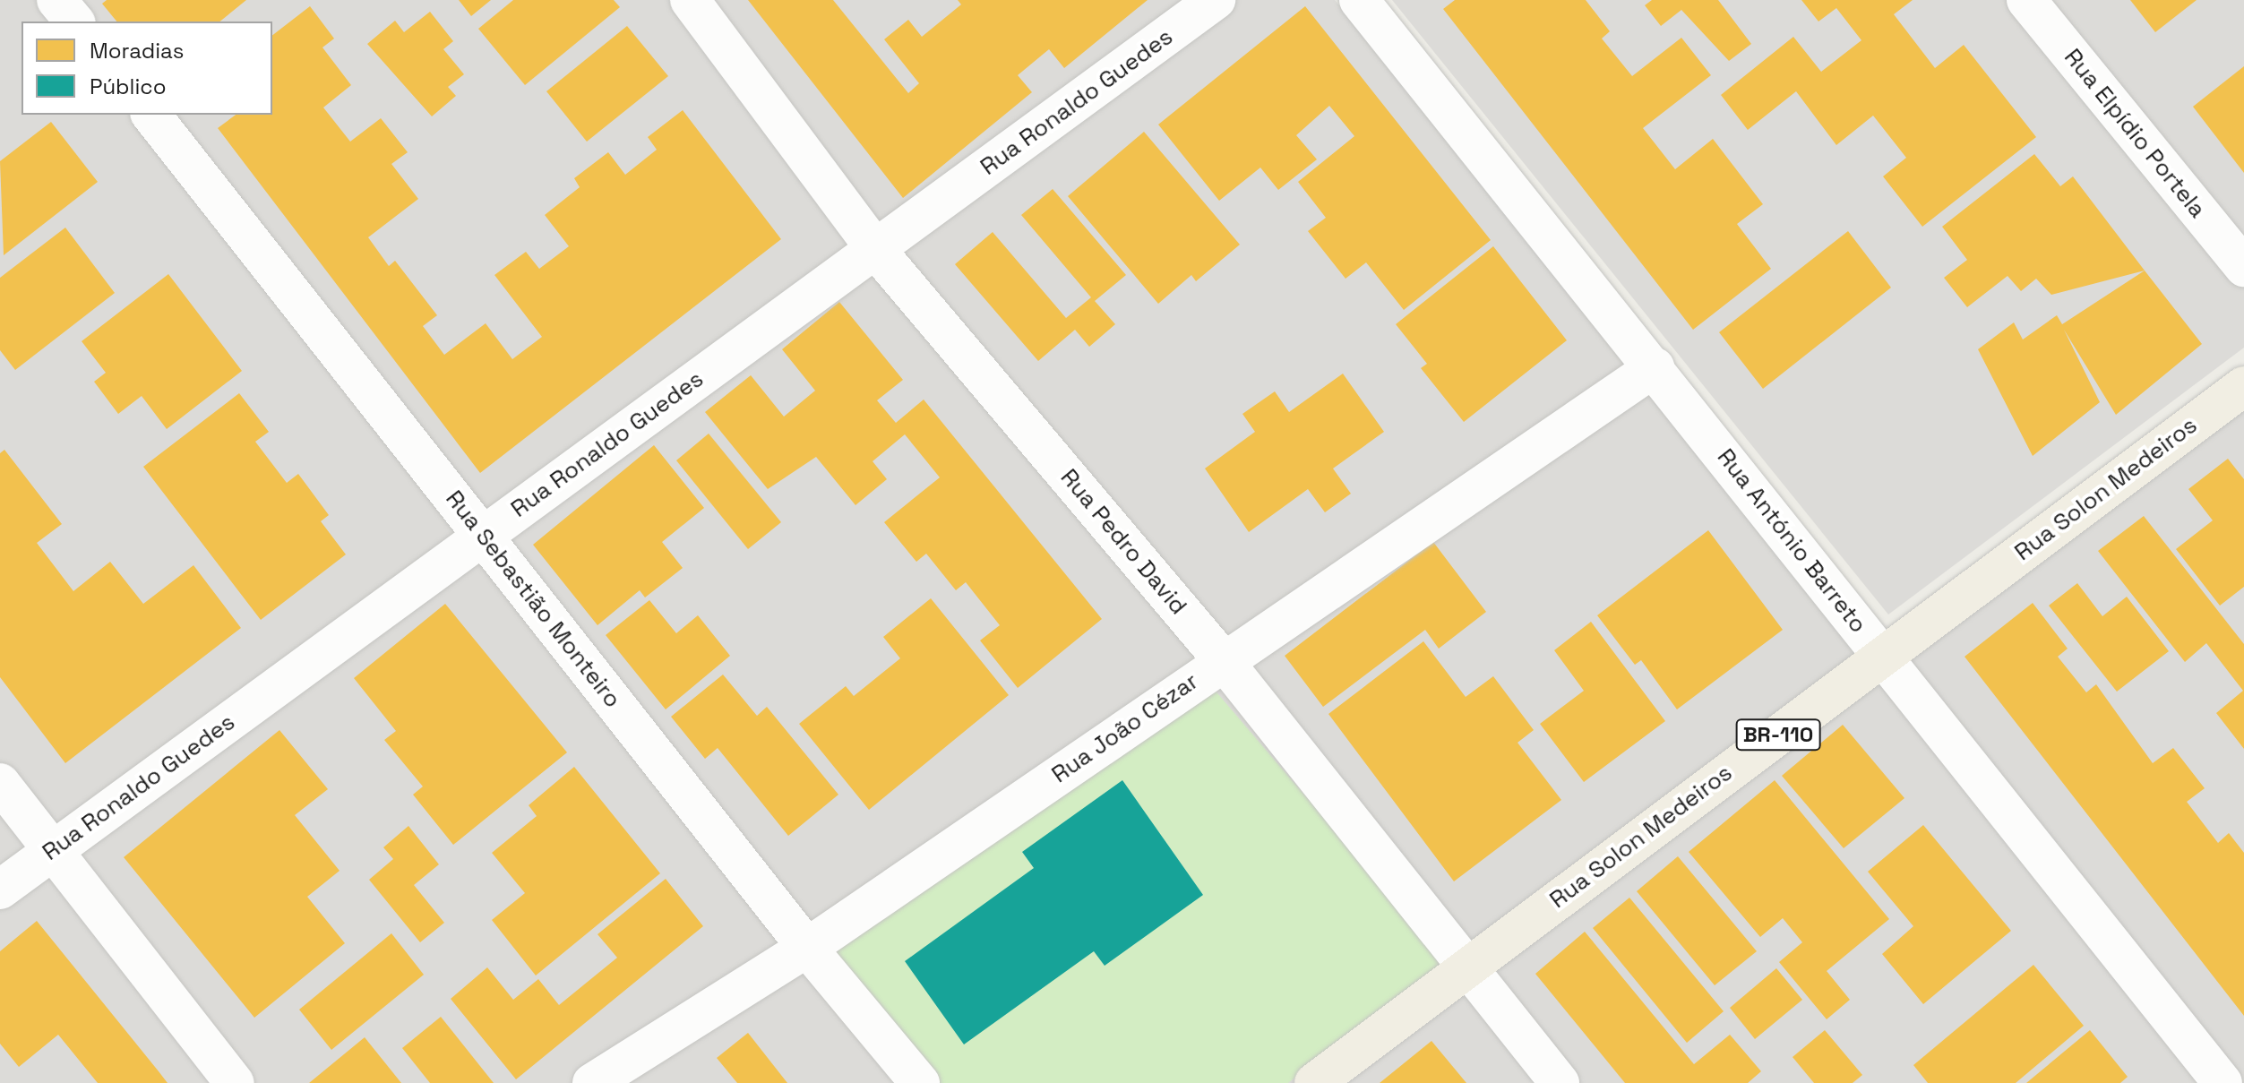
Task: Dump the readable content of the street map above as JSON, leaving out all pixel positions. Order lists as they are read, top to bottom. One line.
{"streets":{"main road":["Rua Solon Medeiros","BR-110"],"street":["Rua Ronaldo Guedes","Rua Elpídio Portela","Rua António Barreto","Rua Pedro David","Rua Sebastião Monteiro","Rua João Cézar"]},"crossings":[["Rua Ronaldo Guedes","Rua Pedro David"],["Rua Ronaldo Guedes","Rua Sebastião Monteiro"],["Rua Solon Medeiros","Rua António Barreto"],["Rua Solon Medeiros","Rua Pedro David"],["Rua António Barreto","Rua João Cézar"],["Rua Pedro David","Rua João Cézar"],["Rua Sebastião Monteiro","Rua João Cézar"]],"legend":["Moradias","Público"]}
